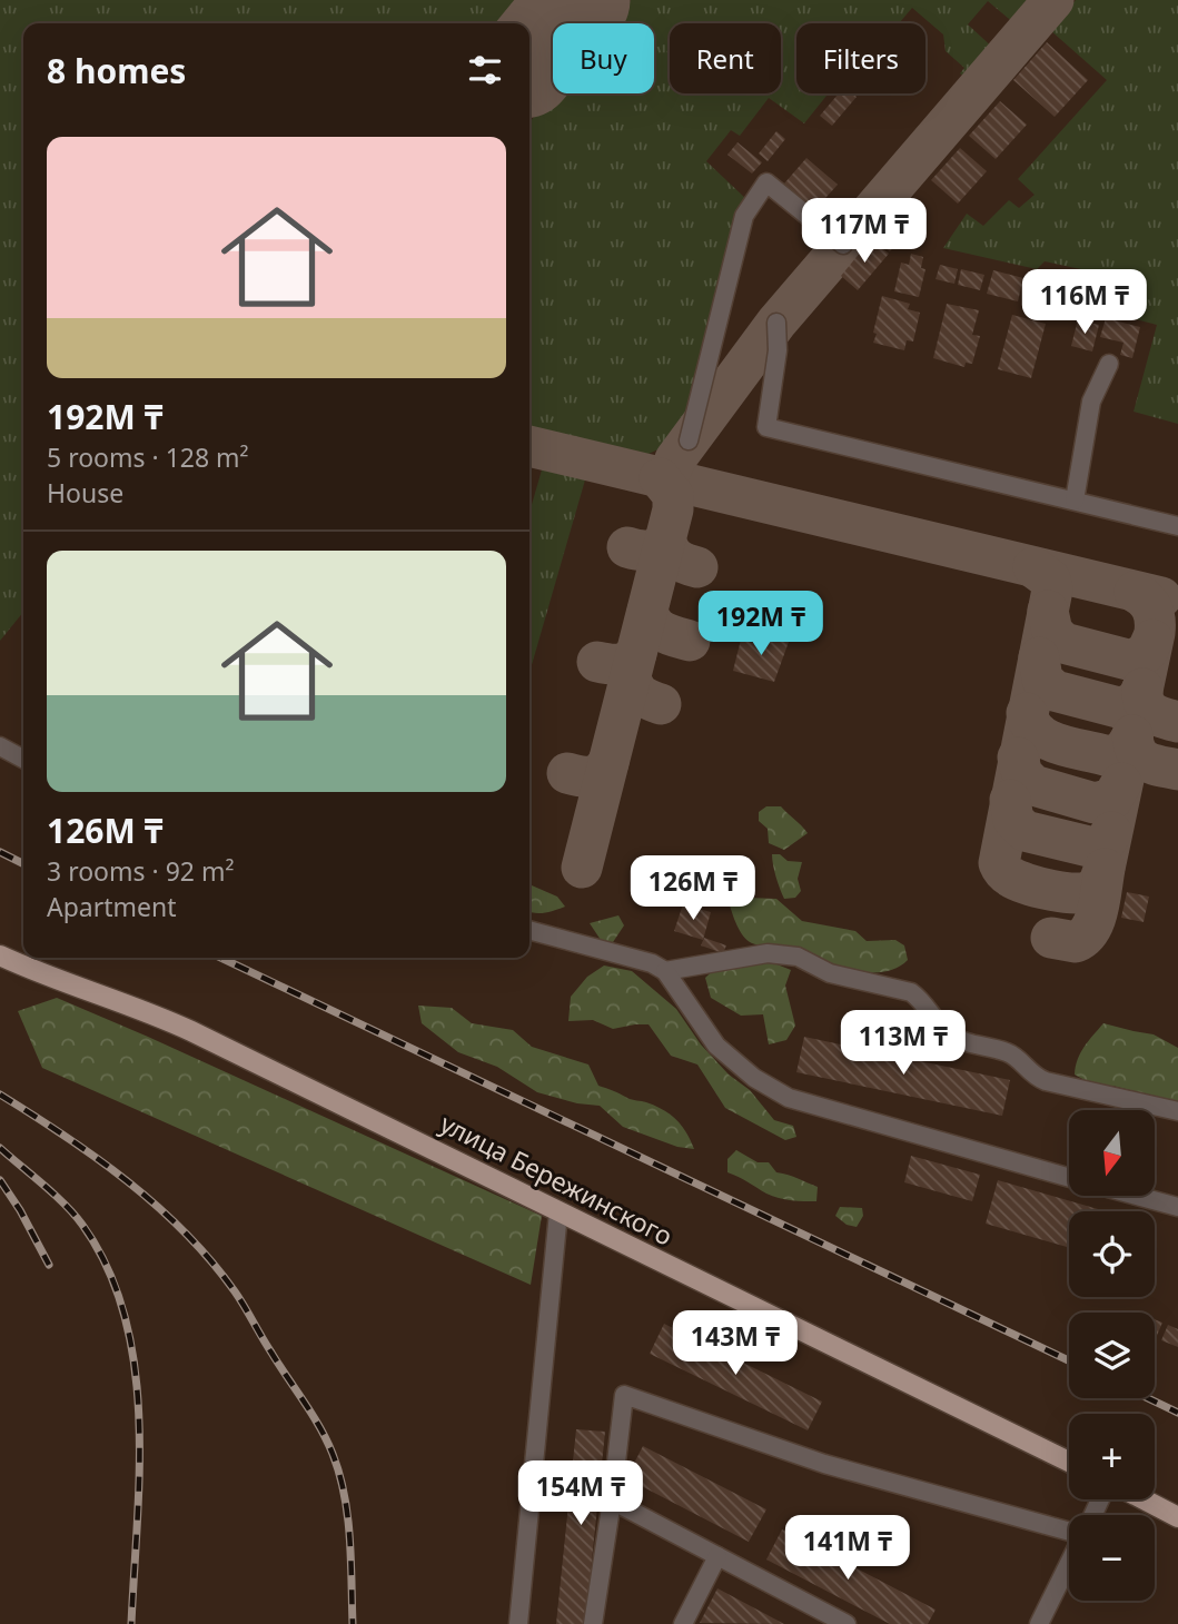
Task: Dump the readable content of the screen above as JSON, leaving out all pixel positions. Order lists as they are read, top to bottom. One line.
{"streets":{"main road":["улица Бережинского"]},"north":"bottom","page":{"chip":["Buy","Rent","Filters"],"heading":"8 homes","list":[{"name":"192M ₸","note":"5 rooms · 128 m² · House"},{"name":"126M ₸","note":"3 rooms · 92 m² · Apartment"}],"price":["117M ₸","116M ₸","192M ₸","126M ₸","113M ₸","143M ₸","154M ₸","141M ₸"],"map_buttons":["+","−"]}}
